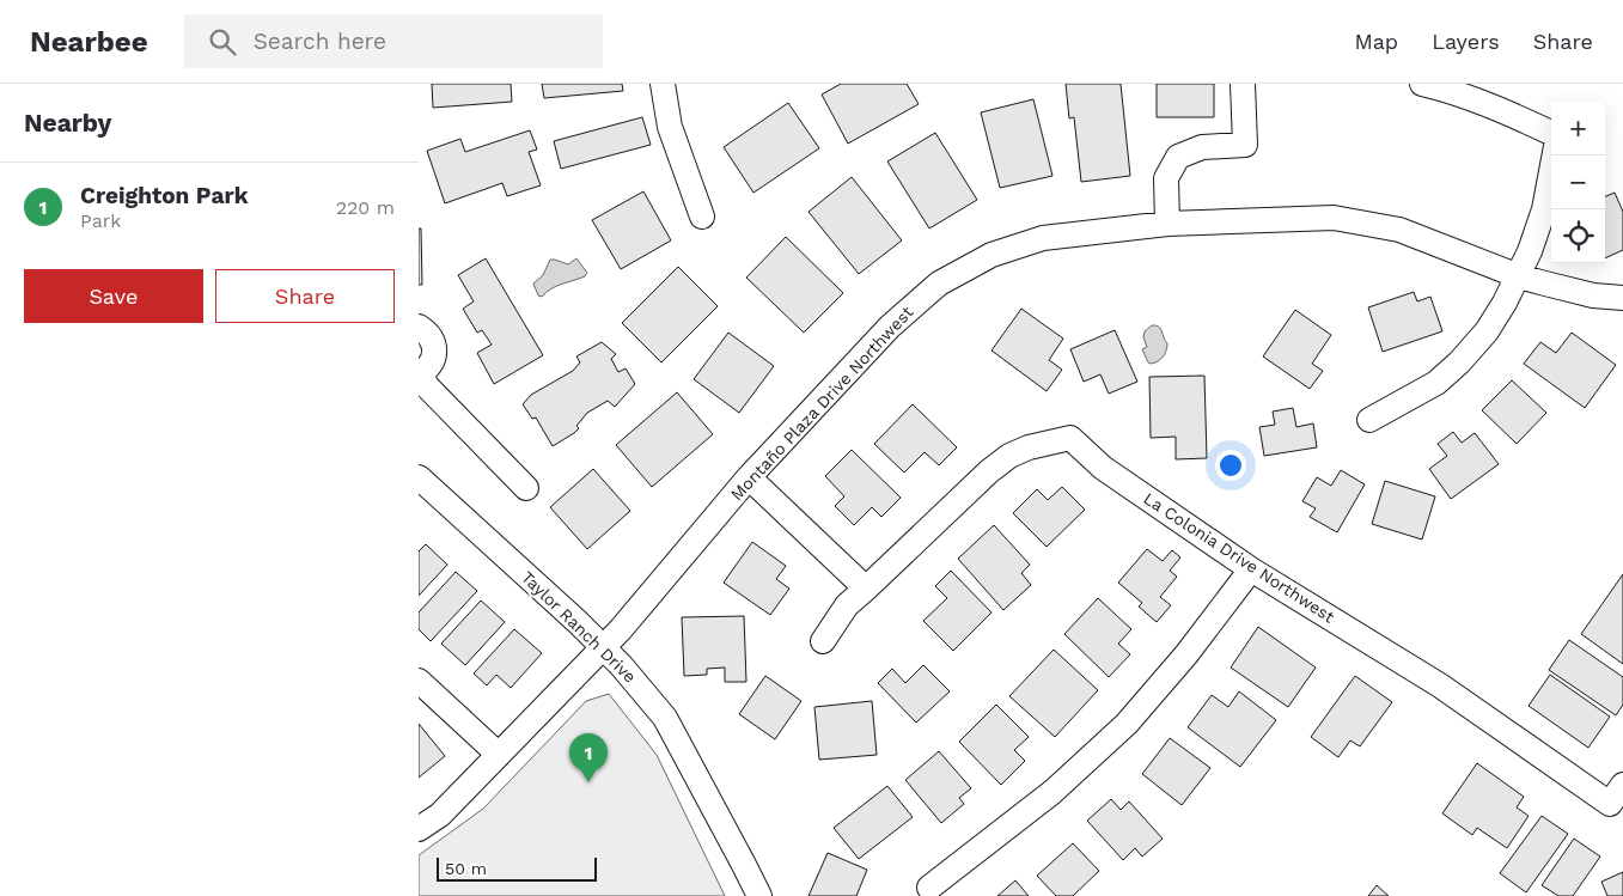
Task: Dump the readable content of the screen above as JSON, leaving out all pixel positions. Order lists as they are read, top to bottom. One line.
{"streets":{"street":["Montaño Plaza Drive Northwest","La Colonia Drive Northwest","Taylor Ranch Drive"]},"crossings":[["Montaño Plaza Drive Northwest","Taylor Ranch Drive"]],"scale_bar":"50 m","page":{"header":"Nearbee","search":"Search here","nav":["Map","Layers","Share"],"heading":"Nearby","map_buttons":["+","−"],"list":[{"mark":"1","name":"Creighton Park","note":"Park","value":"220 m"}],"buttons":["Save","Share"],"pins":"1","scale":"50 m"}}
